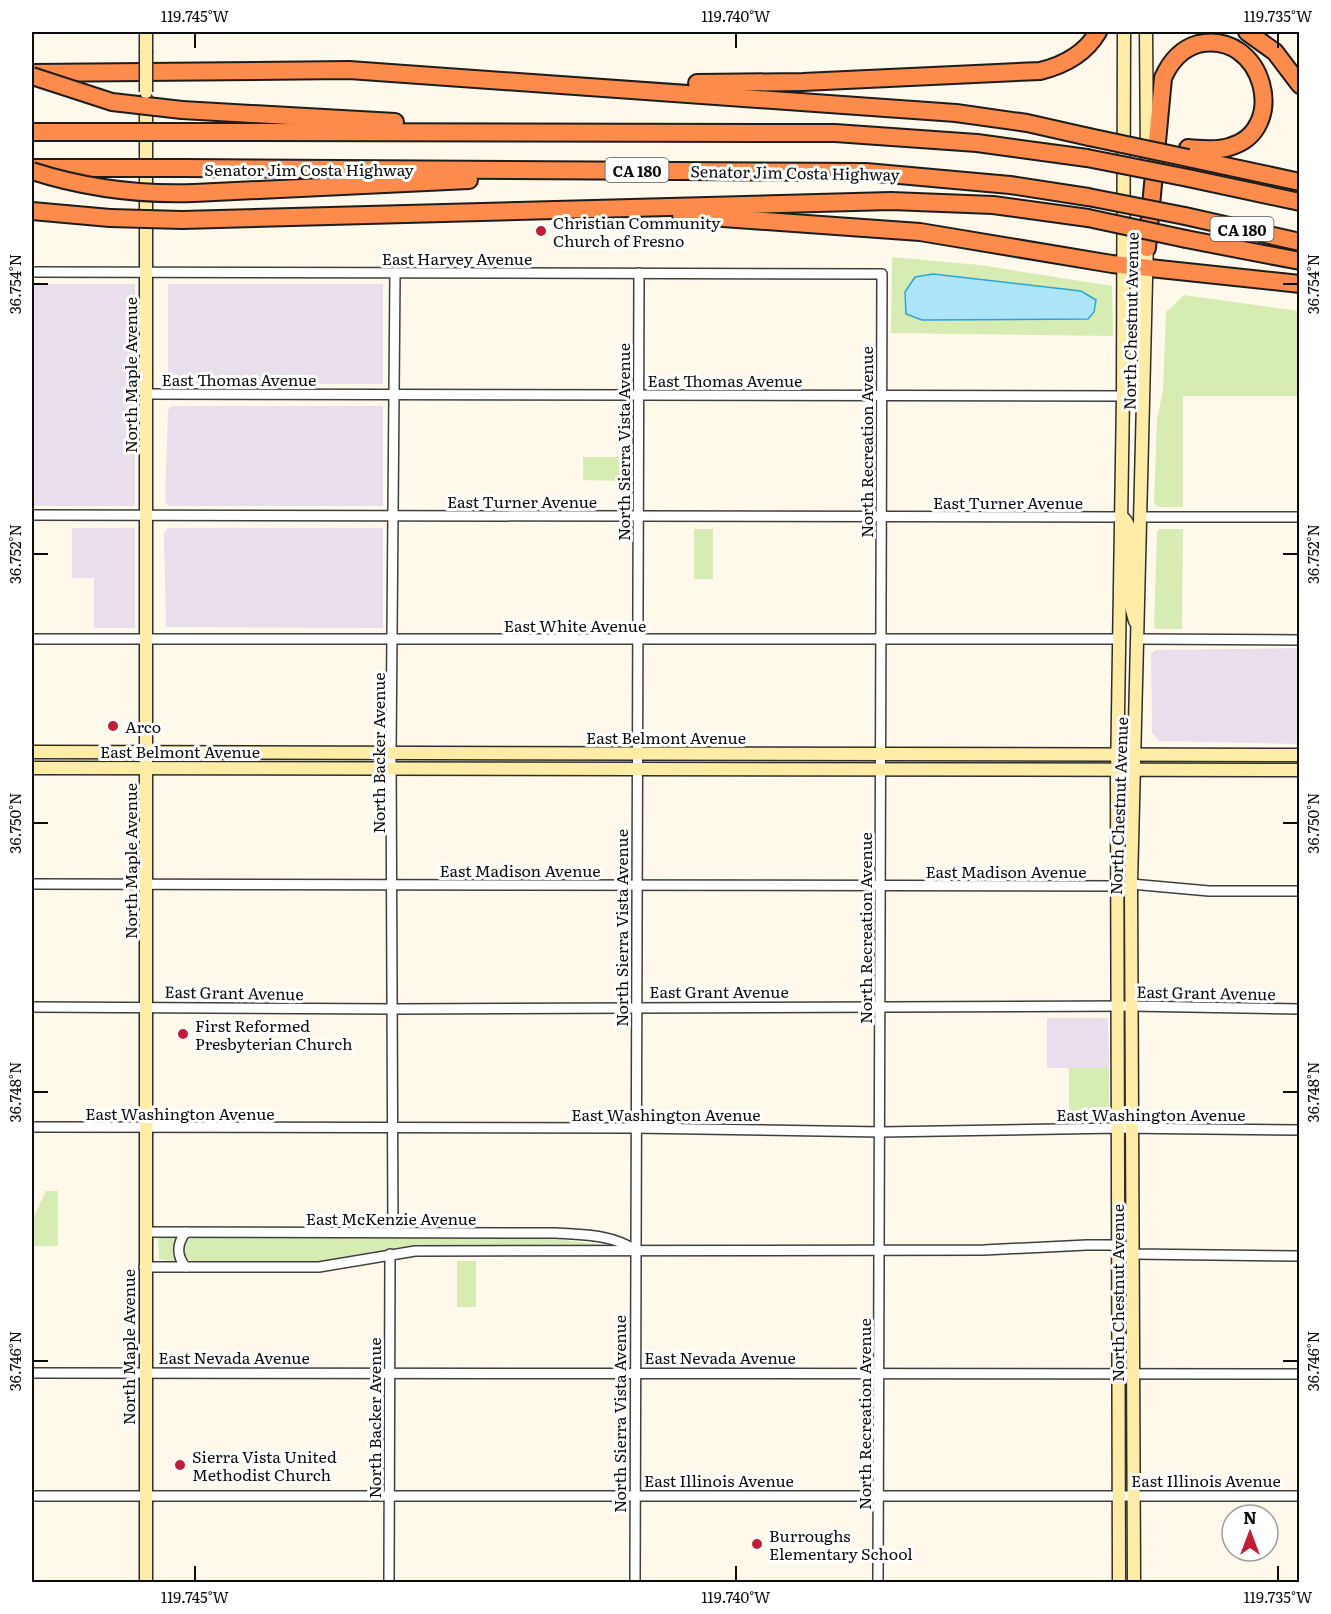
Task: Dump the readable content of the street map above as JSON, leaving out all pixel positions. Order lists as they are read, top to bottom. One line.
{"streets":{"highway":["Senator Jim Costa Highway","CA 180"],"main road":["North Chestnut Avenue","North Maple Avenue","East Belmont Avenue"],"street":["East Harvey Avenue","East Thomas Avenue","North Sierra Vista Avenue","North Recreation Avenue","East Turner Avenue","East White Avenue","North Backer Avenue","East Madison Avenue","East Grant Avenue","East Washington Avenue","East McKenzie Avenue","East Nevada Avenue","East Illinois Avenue"]},"crossings":[["East Harvey Avenue","North Maple Avenue"],["East Harvey Avenue","North Sierra Vista Avenue"],["East Harvey Avenue","North Recreation Avenue"],["East Harvey Avenue","North Backer Avenue"],["North Chestnut Avenue","East Thomas Avenue"],["North Chestnut Avenue","East Turner Avenue"],["North Chestnut Avenue","East White Avenue"],["North Chestnut Avenue","East Belmont Avenue"],["North Chestnut Avenue","East Madison Avenue"],["North Chestnut Avenue","East Grant Avenue"],["North Chestnut Avenue","East Washington Avenue"],["North Chestnut Avenue","East McKenzie Avenue"],["North Chestnut Avenue","East Nevada Avenue"],["North Chestnut Avenue","East Illinois Avenue"],["North Maple Avenue","East Thomas Avenue"],["North Maple Avenue","East Turner Avenue"],["North Maple Avenue","East White Avenue"],["North Maple Avenue","East Belmont Avenue"],["North Maple Avenue","East Madison Avenue"],["North Maple Avenue","East Grant Avenue"],["North Maple Avenue","East Washington Avenue"],["North Maple Avenue","East McKenzie Avenue"],["North Maple Avenue","East Nevada Avenue"],["North Maple Avenue","East Illinois Avenue"],["East Thomas Avenue","North Sierra Vista Avenue"],["East Thomas Avenue","North Recreation Avenue"],["East Thomas Avenue","North Backer Avenue"],["North Sierra Vista Avenue","East Turner Avenue"],["North Sierra Vista Avenue","East White Avenue"],["North Sierra Vista Avenue","East Belmont Avenue"],["North Sierra Vista Avenue","East Madison Avenue"],["North Sierra Vista Avenue","East Grant Avenue"],["North Sierra Vista Avenue","East Washington Avenue"],["North Sierra Vista Avenue","East McKenzie Avenue"],["North Sierra Vista Avenue","East Nevada Avenue"],["North Sierra Vista Avenue","East Illinois Avenue"],["North Recreation Avenue","East Turner Avenue"],["North Recreation Avenue","East White Avenue"],["North Recreation Avenue","East Belmont Avenue"],["North Recreation Avenue","East Madison Avenue"],["North Recreation Avenue","East Grant Avenue"],["North Recreation Avenue","East Washington Avenue"],["North Recreation Avenue","East McKenzie Avenue"],["North Recreation Avenue","East Nevada Avenue"],["North Recreation Avenue","East Illinois Avenue"],["East Turner Avenue","North Backer Avenue"],["East White Avenue","North Backer Avenue"],["East Belmont Avenue","North Backer Avenue"],["North Backer Avenue","East Madison Avenue"],["North Backer Avenue","East Grant Avenue"],["North Backer Avenue","East Washington Avenue"],["North Backer Avenue","East McKenzie Avenue"],["North Backer Avenue","East Nevada Avenue"],["North Backer Avenue","East Illinois Avenue"]],"places":["Christian Community Church of Fresno","Arco","First Reformed Presbyterian Church","Sierra Vista United Methodist Church","Burroughs Elementary School"],"north":"top","coordinates":["119.745°W","119.740°W","119.735°W","36.754°N","36.752°N","36.750°N","36.748°N","36.746°N"]}
